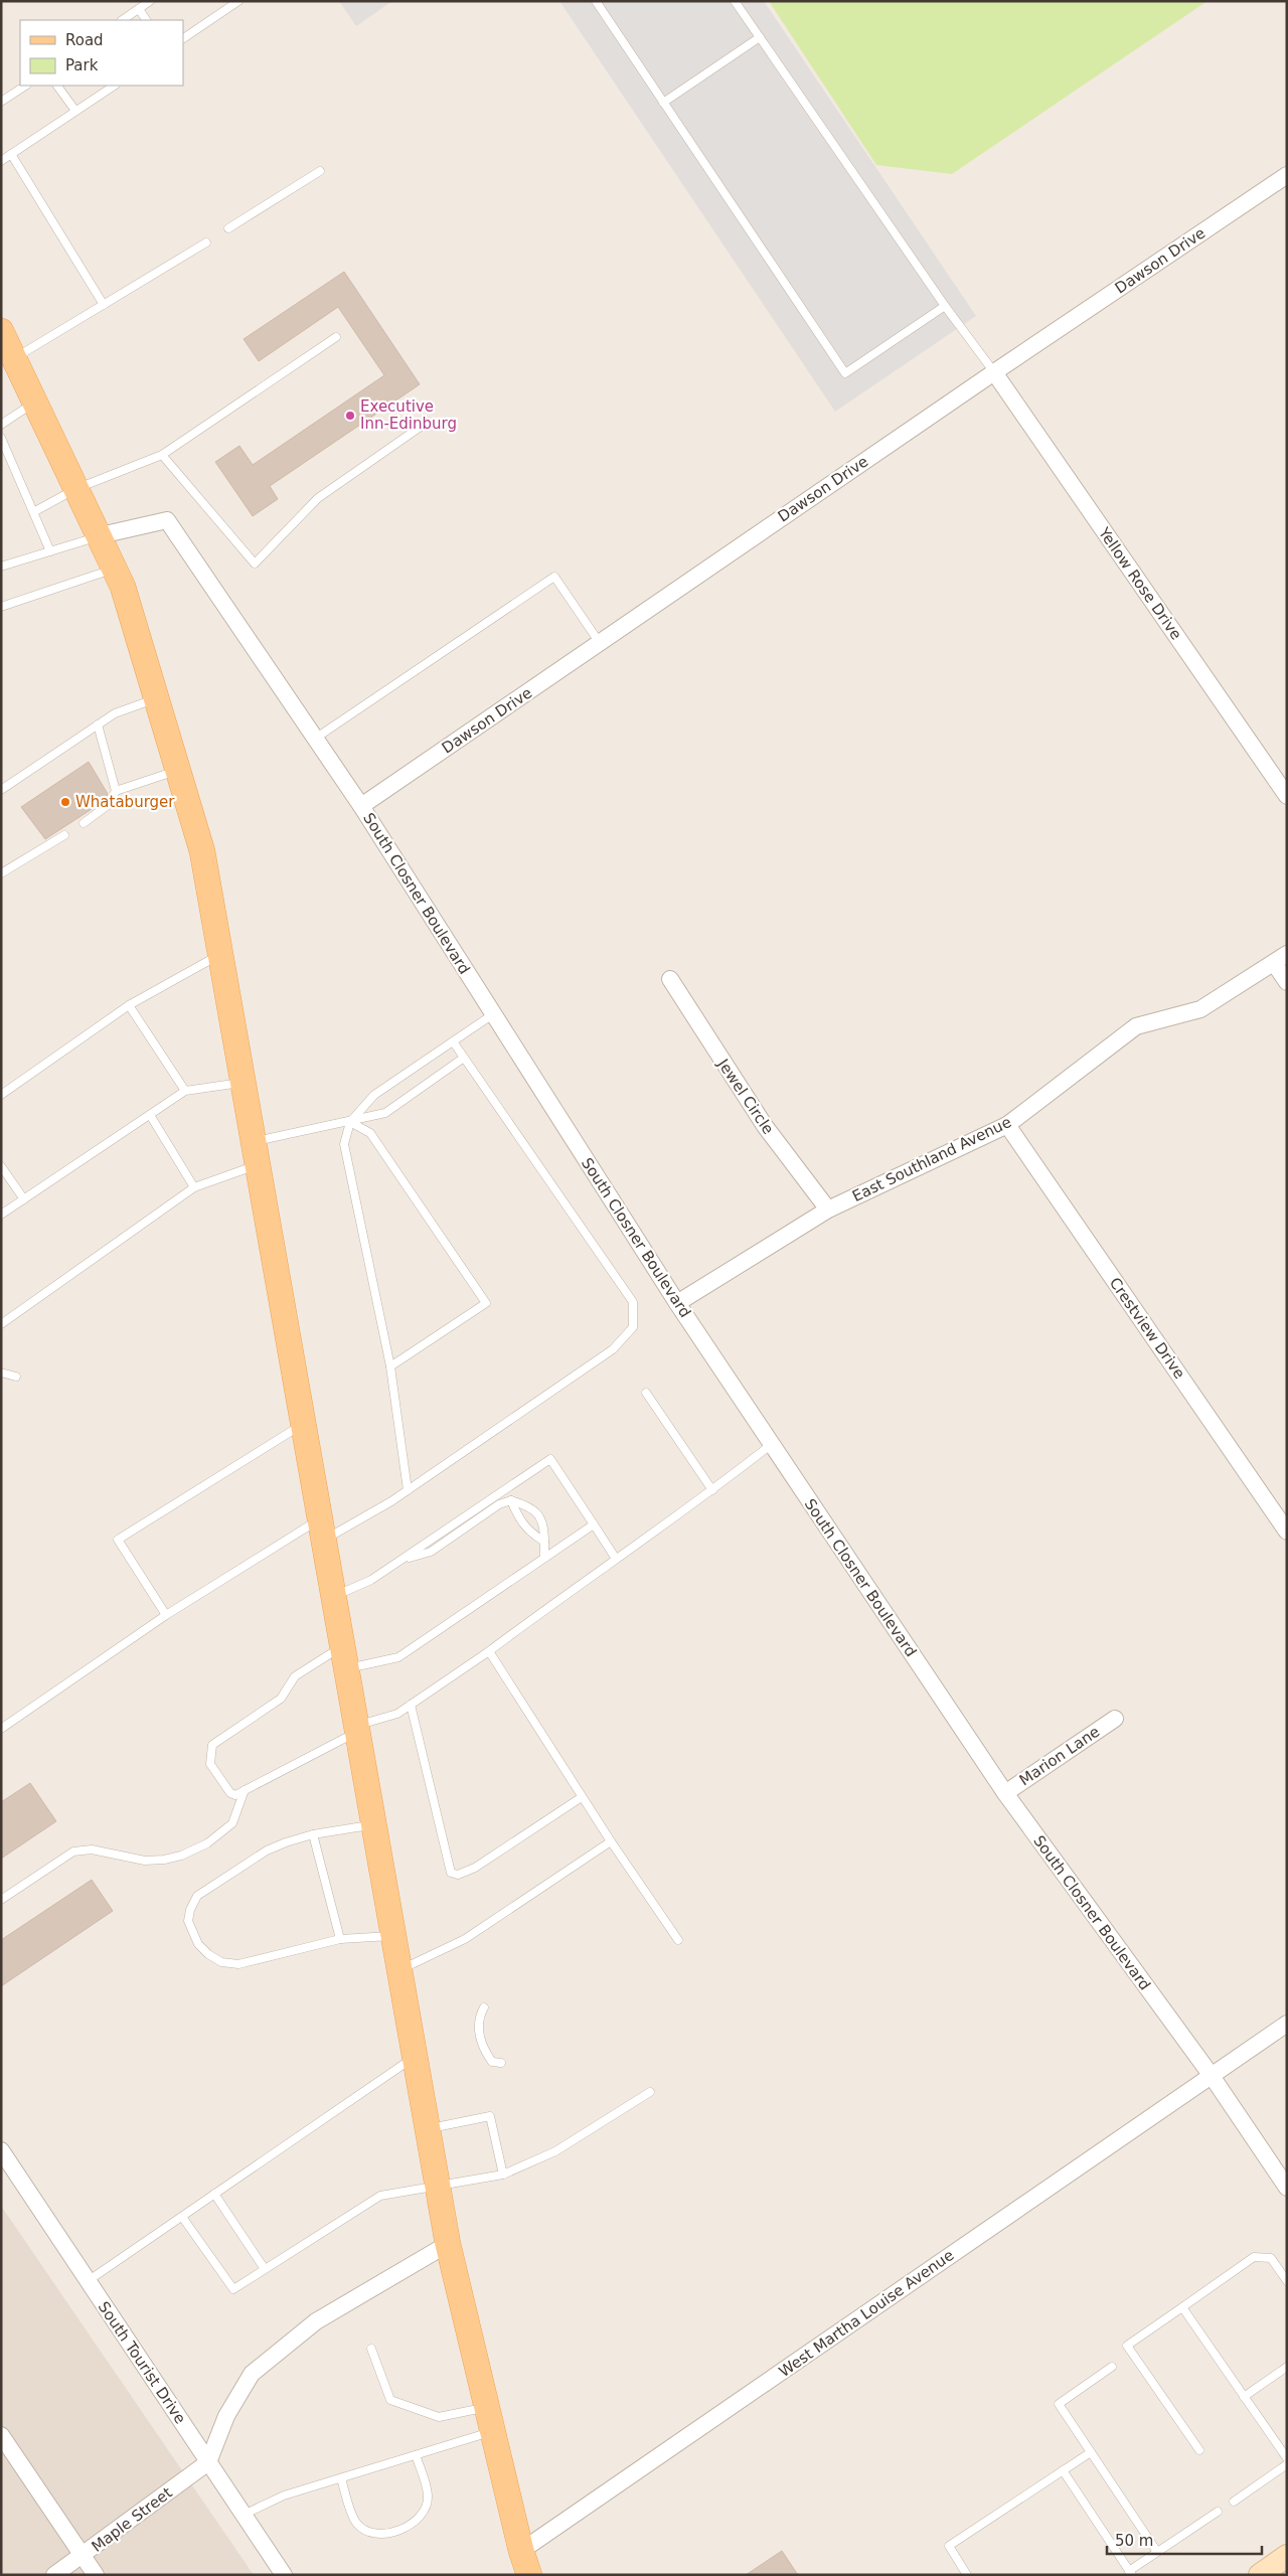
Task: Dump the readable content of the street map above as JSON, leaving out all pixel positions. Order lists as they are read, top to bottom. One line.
{"streets":{"street":["Dawson Drive","Yellow Rose Drive","South Closner Boulevard","Jewel Circle","East Southland Avenue","Crestview Drive","Marion Lane","West Martha Louise Avenue","South Tourist Drive","Maple Street"]},"crossings":[["Dawson Drive","Yellow Rose Drive"],["Dawson Drive","South Closner Boulevard"],["South Closner Boulevard","East Southland Avenue"],["South Closner Boulevard","Marion Lane"],["South Closner Boulevard","West Martha Louise Avenue"],["Jewel Circle","East Southland Avenue"],["East Southland Avenue","Crestview Drive"],["South Tourist Drive","Maple Street"]],"places":["Executive Inn-Edinburg","Whataburger"],"legend":["Road","Park"],"scale_bar":"50 m"}
